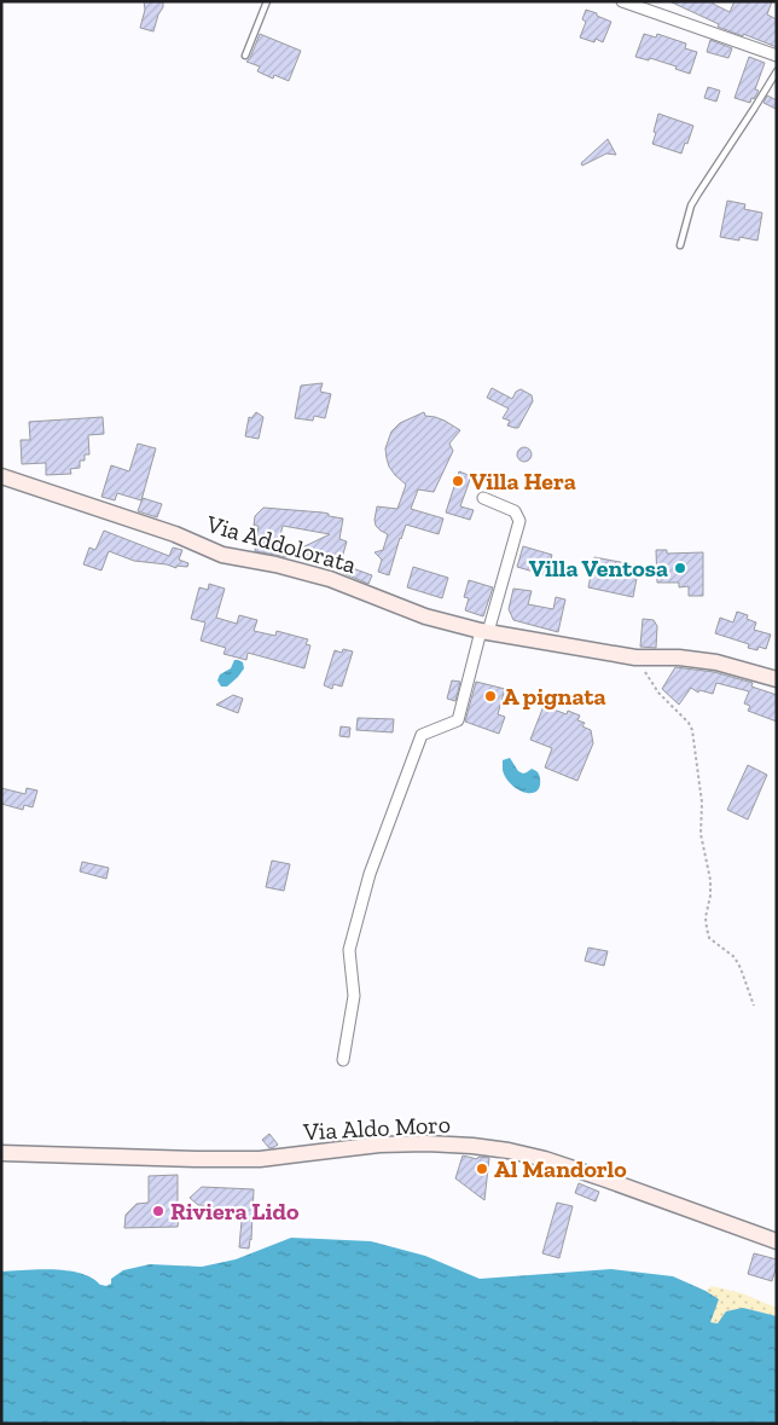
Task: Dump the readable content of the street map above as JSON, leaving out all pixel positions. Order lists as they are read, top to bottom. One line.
{"streets":{"street":["Via Addolorata","Via Aldo Moro"]},"places":["Villa Hera","Villa Ventosa","A pignata","Al Mandorlo","Riviera Lido"]}
